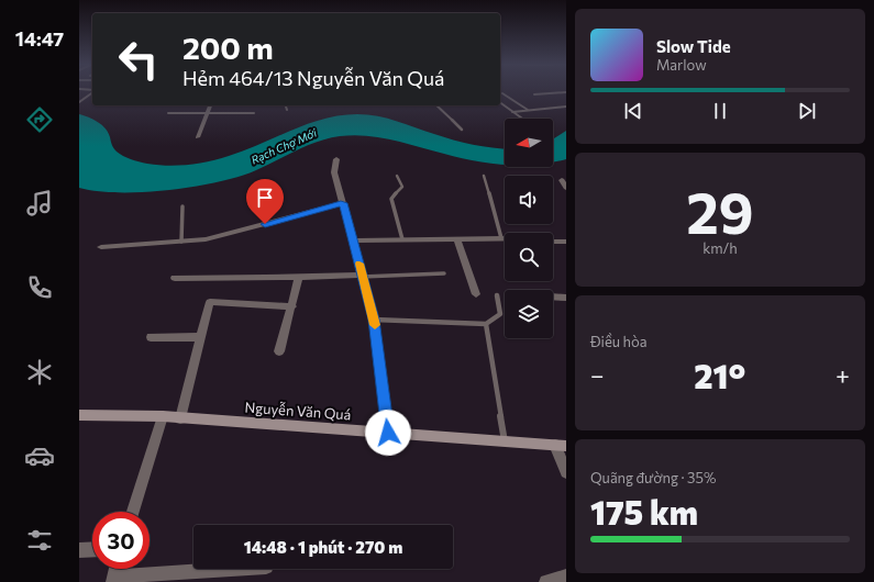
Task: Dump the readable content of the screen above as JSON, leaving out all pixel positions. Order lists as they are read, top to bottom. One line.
{"streets":{"main road":["Nguyễn Văn Quá"]},"water":["Rạch Chợ Mới"],"north":"left","page":{"tabs":"14:47","turn":["200 m","Hẻm 464/13 Nguyễn Văn Quá"],"song":["Slow Tide","Marlow"],"tile":[["29","km/h"],"Điều hòa",["Quãng đường · 35%","175 km"]],"heat":["−","21°","+"],"limit":"30","trip":"14:48 · 1 phút · 270 m"}}
